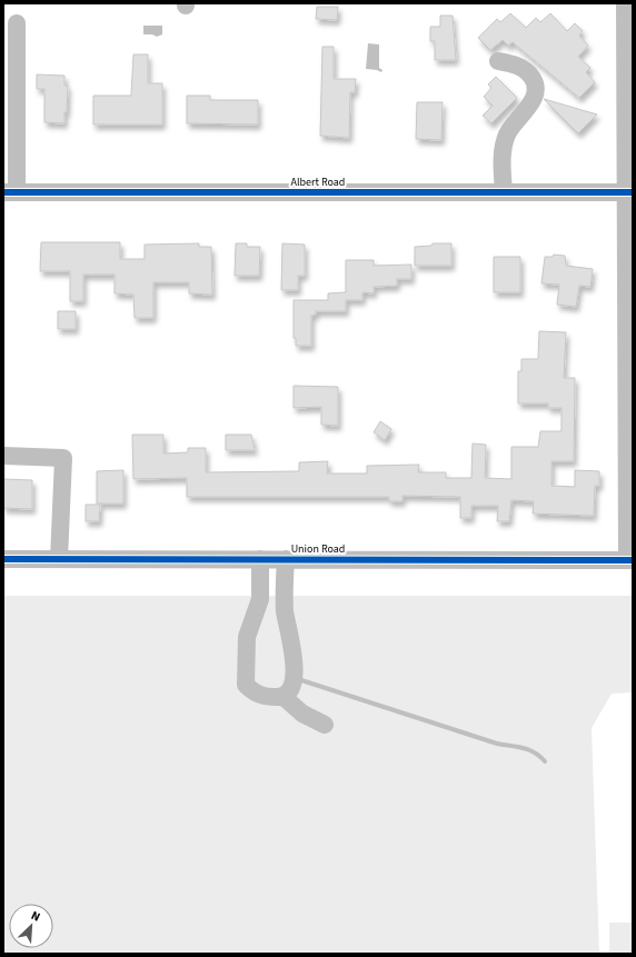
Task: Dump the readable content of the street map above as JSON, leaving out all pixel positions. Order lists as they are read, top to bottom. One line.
{"streets":{"street":["Albert Road","Union Road"]},"north":"top right"}
